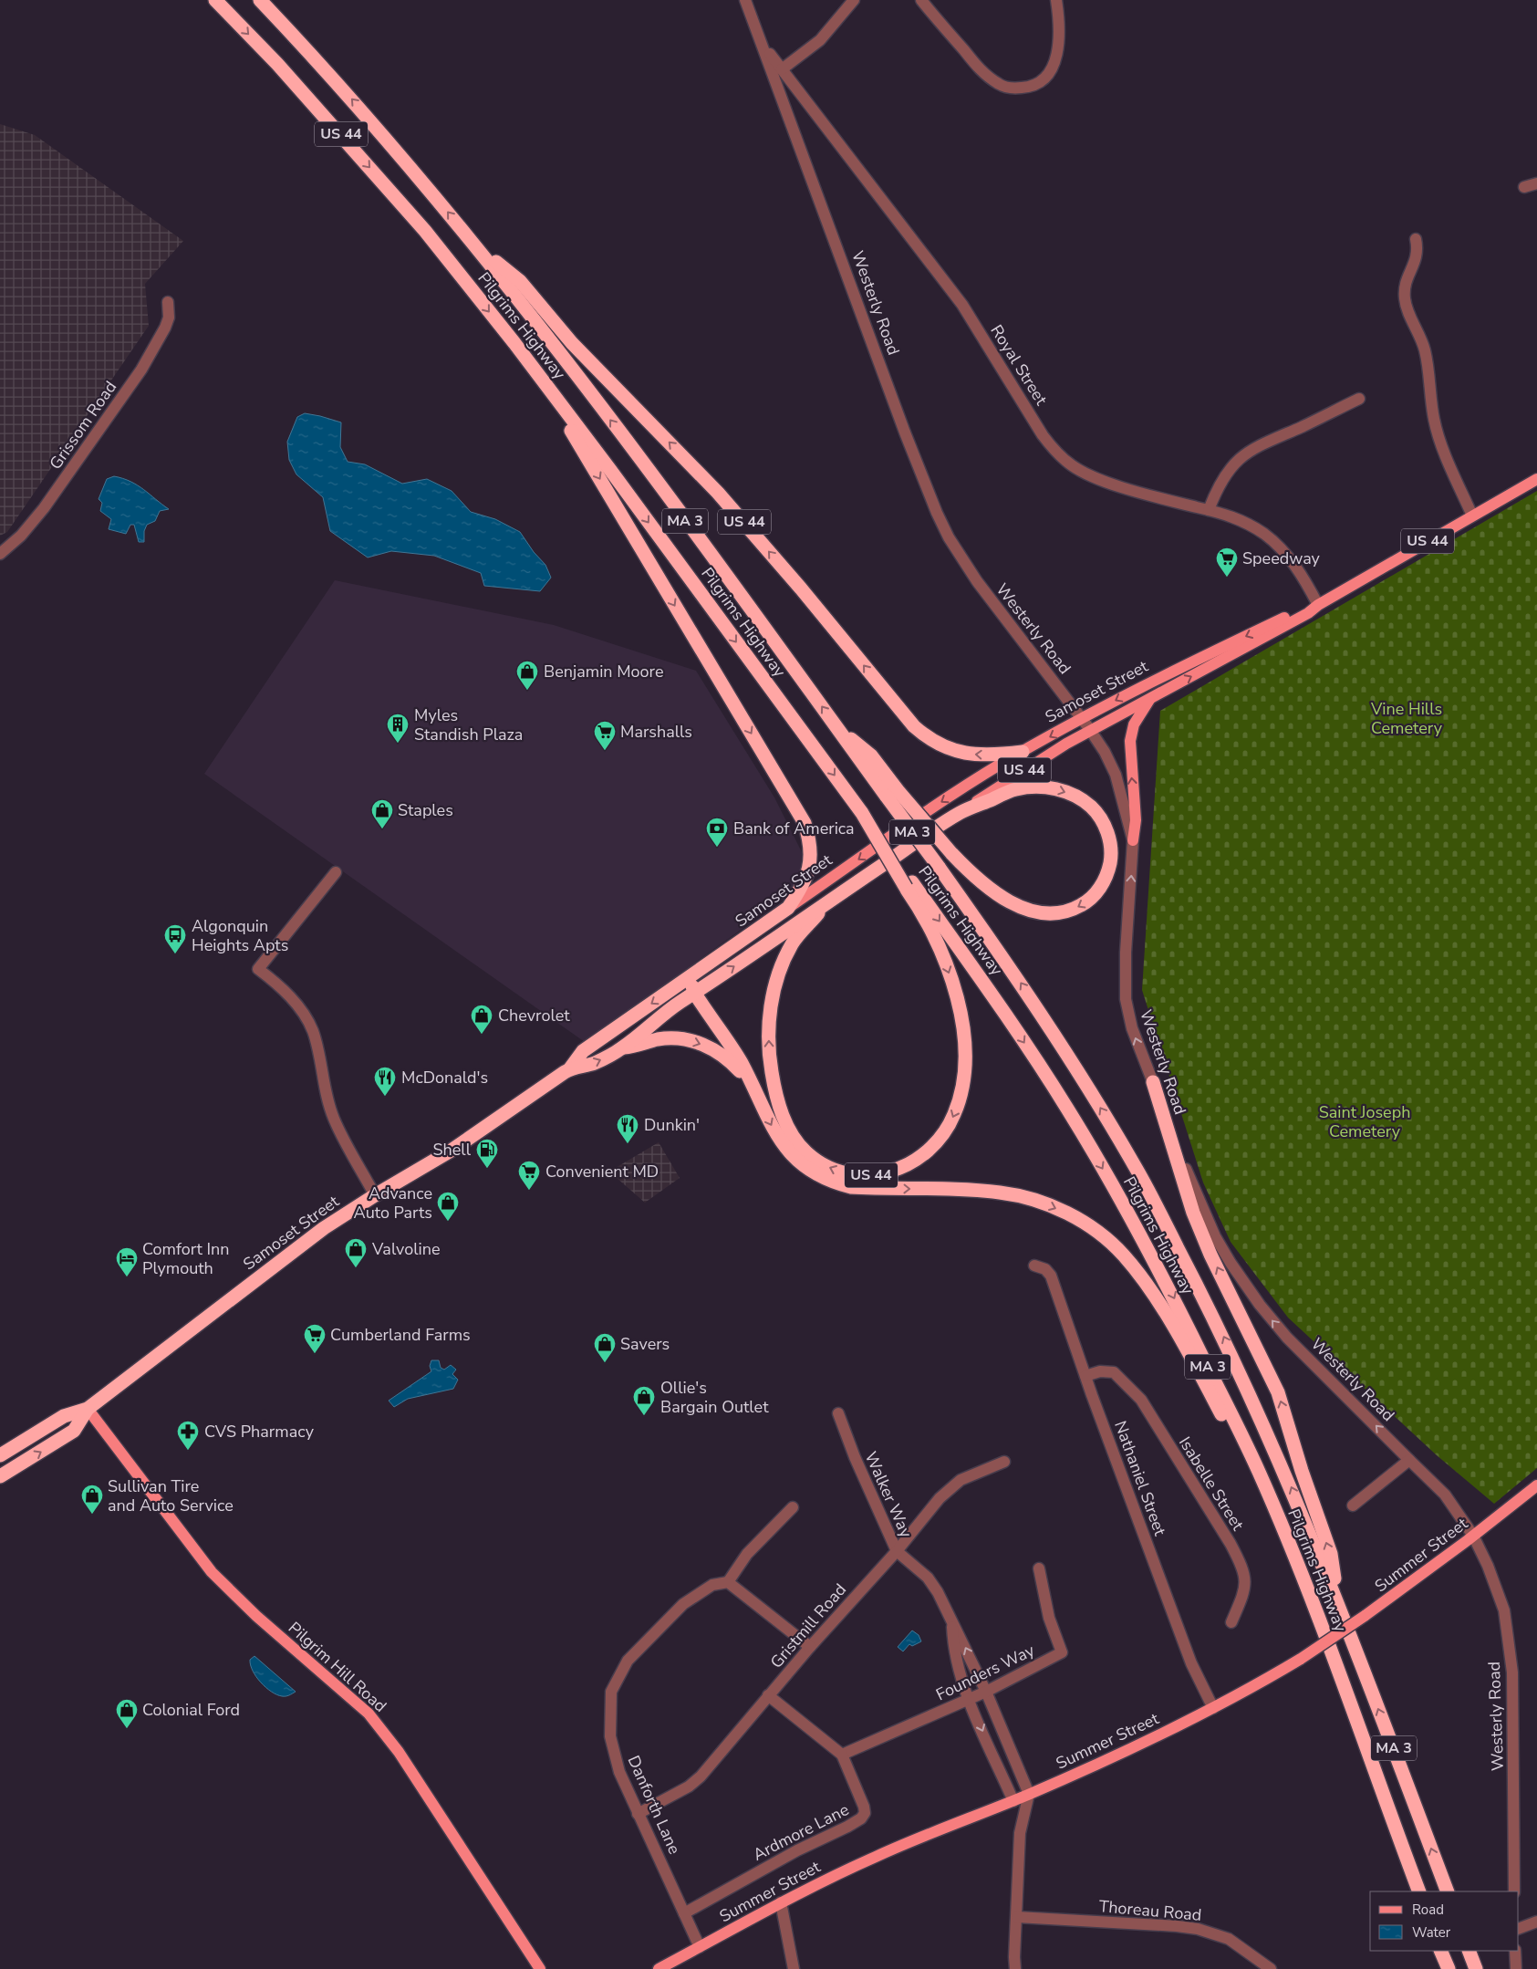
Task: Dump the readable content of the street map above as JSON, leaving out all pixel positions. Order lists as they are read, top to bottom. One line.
{"streets":{"highway":["US 44","Pilgrims Highway","MA 3","Samoset Street"],"main road":["Summer Street","Pilgrim Hill Road"],"street":["Westerly Road","Royal Street","Grissom Road","Nathaniel Street","Isabelle Street","Walker Way","Gristmill Road","Founders Way","Danforth Lane","Ardmore Lane","Thoreau Road"]},"crossings":[["US 44","Pilgrims Highway"],["US 44","Samoset Street"],["Westerly Road","Royal Street"],["Westerly Road","Samoset Street"],["Westerly Road","Summer Street"],["Royal Street","Samoset Street"],["Samoset Street","Pilgrim Hill Road"],["Nathaniel Street","Isabelle Street"],["Nathaniel Street","Summer Street"],["Walker Way","Summer Street"],["Walker Way","Gristmill Road"],["Walker Way","Founders Way"],["Summer Street","Danforth Lane"],["Gristmill Road","Danforth Lane"],["Gristmill Road","Ardmore Lane"],["Founders Way","Ardmore Lane"],["Danforth Lane","Ardmore Lane"]],"parks":["Vine Hills Cemetery","Saint Joseph Cemetery"],"places":{"supermarket":["Speedway","Marshalls","Convenient MD","Cumberland Farms"],"shop":["Benjamin Moore","Staples","Chevrolet","Advance Auto Parts","Valvoline","Savers","Ollie's Bargain Outlet","Sullivan Tire and Auto Service","Colonial Ford"],"building":["Myles Standish Plaza"],"bank":["Bank of America"],"bus stop":["Algonquin Heights Apts"],"restaurant":["McDonald's","Dunkin'"],"fuel station":["Shell"],"hotel":["Comfort Inn Plymouth"],"pharmacy":["CVS Pharmacy"]},"legend":["Road","Water"]}
